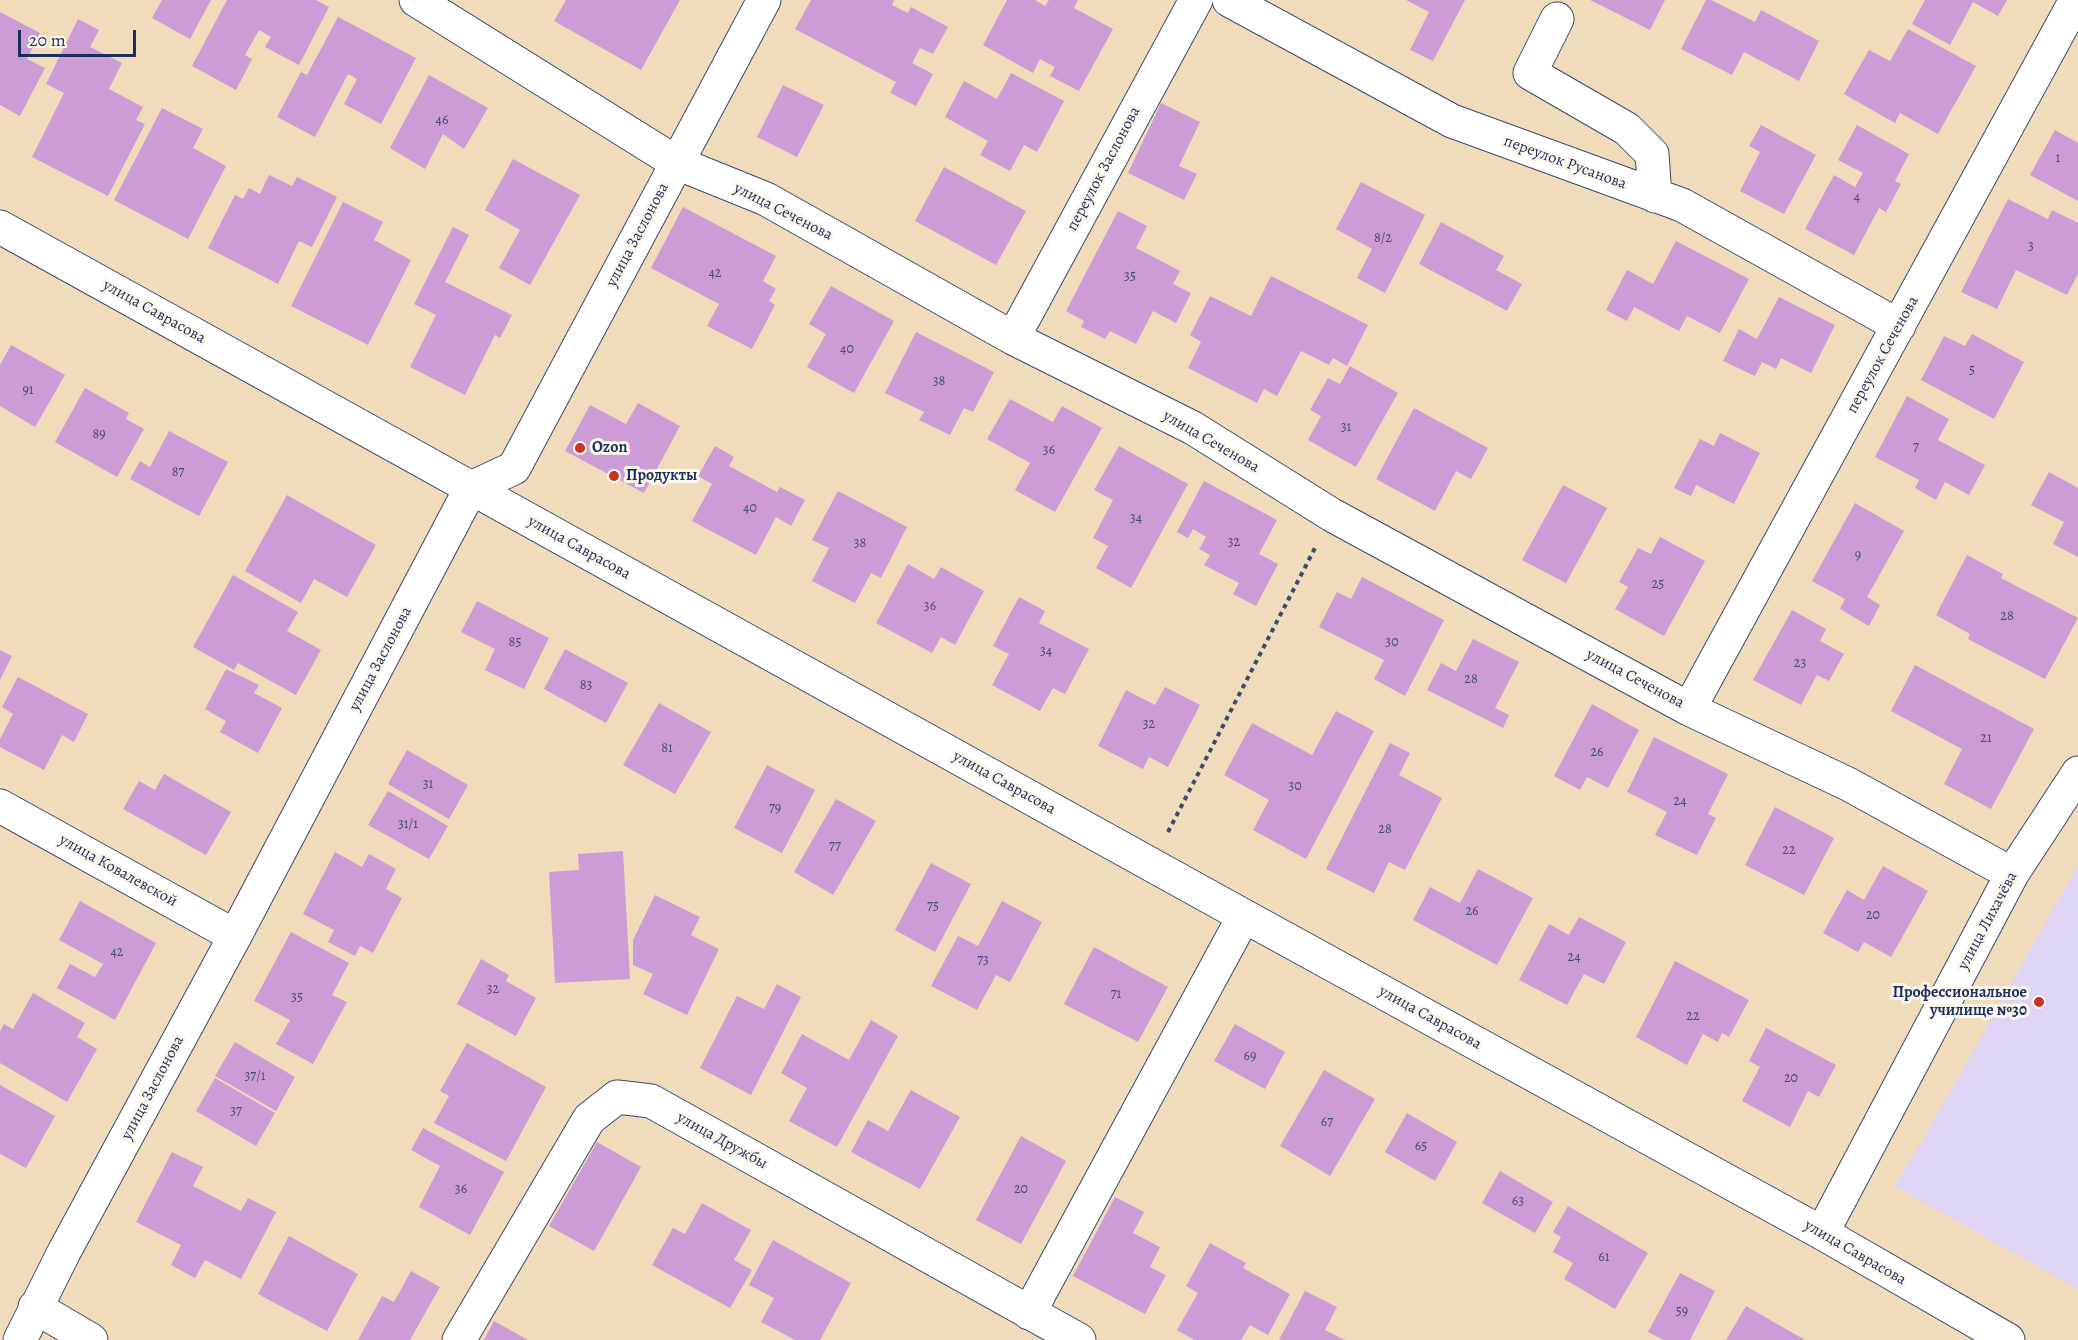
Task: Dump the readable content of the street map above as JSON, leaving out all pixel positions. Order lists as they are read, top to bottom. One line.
{"streets":{"street":["переулок Русанова","переулок Заслонова","улица Сеченова","улица Заслонова","улица Саврасова","переулок Сеченова","улица Ковалевской","улица Лихачёва","улица Дружбы"]},"crossings":[["переулок Русанова","переулок Сеченова"],["переулок Заслонова","улица Сеченова"],["улица Сеченова","улица Заслонова"],["улица Сеченова","переулок Сеченова"],["улица Сеченова","улица Лихачёва"],["улица Заслонова","улица Саврасова"],["улица Заслонова","улица Ковалевской"],["улица Саврасова","улица Лихачёва"]],"places":["Ozon","Продукты","Профессиональное училище №30"],"house_numbers":["46","1","4","8/2","3","42","35","40","5","38","91","31","89","7","36","87","40","34","32","38","9","25","36","28","85","30","34","23","28","83","32","21","81","26","31","30","24","79","31/1","28","77","22","75","26","20","42","24","73","32","71","35","22","69","37/1","20","37","67","65","36","20","63","61","59"],"scale_bar":"20 m"}
